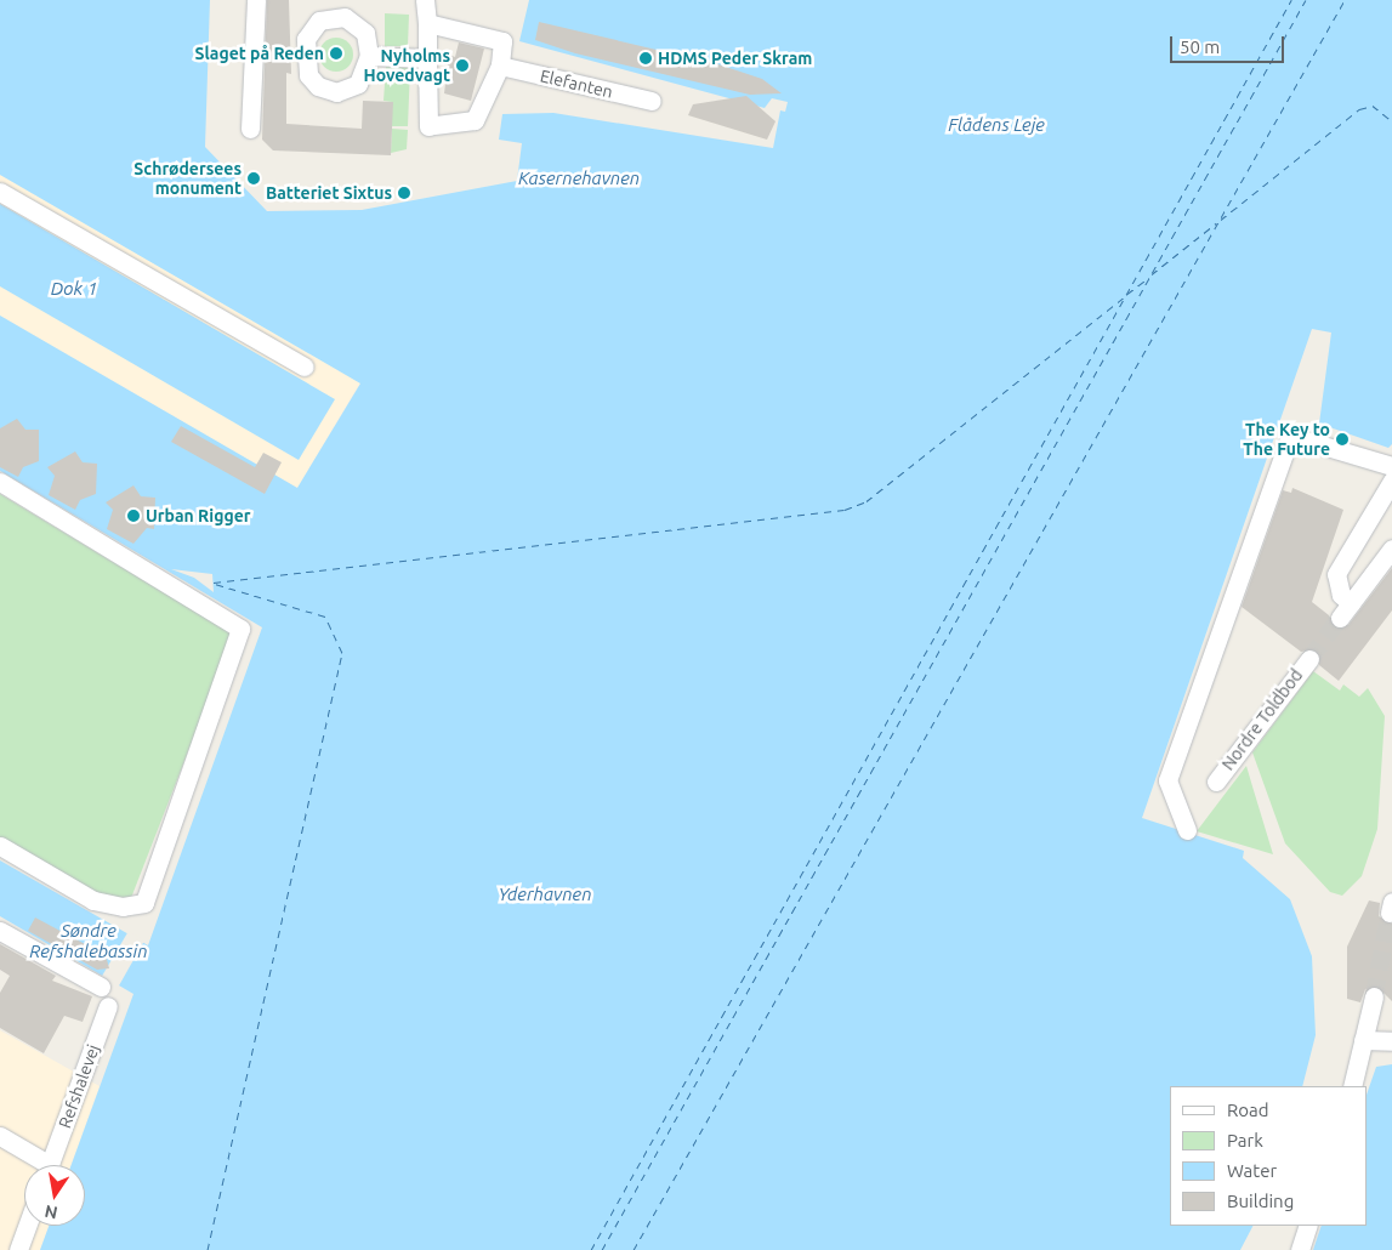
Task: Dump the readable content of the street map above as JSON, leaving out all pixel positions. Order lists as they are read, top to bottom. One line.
{"streets":{"lane":["Elefanten","Nordre Toldbod","Refshalevej"]},"water":["Flådens Leje","Kasernehavnen","Dok 1","Yderhavnen","Søndre Refshalebassin"],"places":["Slaget på Reden","HDMS Peder Skram","Nyholms Hovedvagt","Schrødersees monument","Batteriet Sixtus","The Key to The Future","Urban Rigger"],"legend":["Road","Park","Water","Building"],"scale_bar":"50 m","north":"bottom"}
